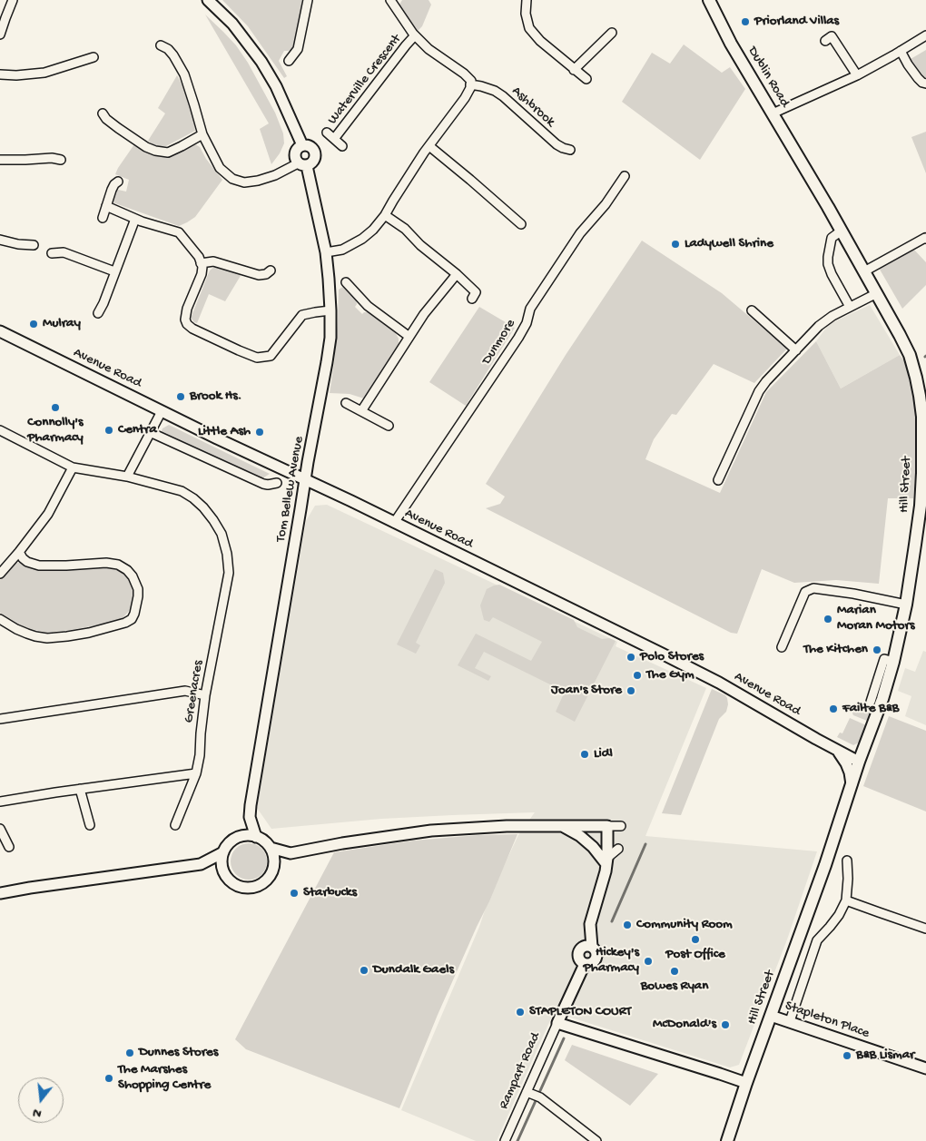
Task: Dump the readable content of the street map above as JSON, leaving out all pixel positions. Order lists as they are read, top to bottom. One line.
{"streets":{"main road":["Dublin Road","Hill Street"],"street":["Waterville Crescent","Ashbrook","Dunmore","Avenue Road","Tom Bellew Avenue","Greenacres","Stapleton Place","Rampart Road"]},"crossings":[["Dublin Road","Hill Street"],["Waterville Crescent","Ashbrook"],["Dunmore","Avenue Road"],["Avenue Road","Hill Street"],["Avenue Road","Tom Bellew Avenue"],["Hill Street","Stapleton Place"]],"places":["Priorland Villas","Ladywell Shrine","Mulray","Brook Hs.","Connolly's Pharmacy","Centra","Little Ash","Marian Moran Motors","The Kitchen","Polo Stores","The Gym","Joan's Store","Failte B&B","Lidl","Starbucks","Community Room","Post Office","Hickey's Pharmacy","Dundalk Gaels","Bowes Ryan","STAPLETON COURT","McDonald's","Dunnes Stores","B&B Lismar","The Marshes Shopping Centre"],"north":"bottom"}
